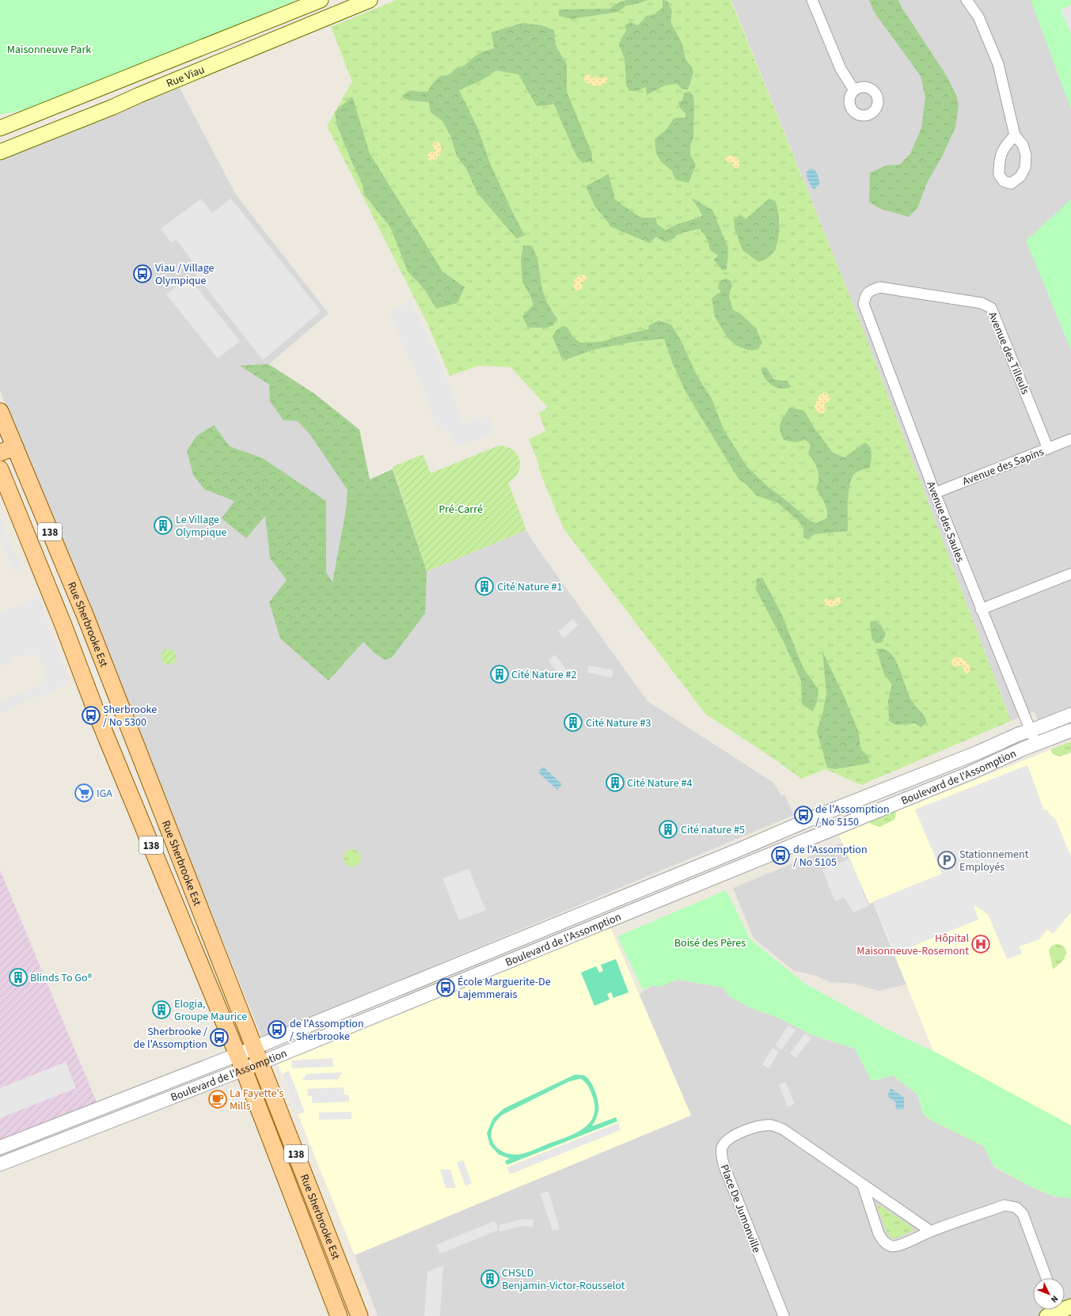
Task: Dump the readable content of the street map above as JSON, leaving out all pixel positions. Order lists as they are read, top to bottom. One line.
{"streets":{"main road":["Rue Viau","138","Rue Sherbrooke Est"],"street":["Avenue des Tilleuls","Avenue des Sapins","Avenue des Saules","Boulevard de l'Assomption","Place De Jumonville"]},"crossings":[["Avenue des Tilleuls","Avenue des Sapins"],["Avenue des Tilleuls","Avenue des Saules"],["Avenue des Sapins","Avenue des Saules"],["Avenue des Saules","Boulevard de l'Assomption"],["Rue Sherbrooke Est","Boulevard de l'Assomption"]],"parks":["Maisonneuve Park","Pré-Carré","Boisé des Pères"],"places":{"bus stop":["Viau / Village Olympique","Sherbrooke / No 5300","de l'Assomption / No 5150","de l'Assomption / No 5105","École Marguerite-De Lajemmerais","de l'Assomption / Sherbrooke","Sherbrooke / de l'Assomption"],"building":["Le Village Olympique","Cité Nature #1","Cité Nature #2","Cité Nature #3","Cité Nature #4","Cité nature #5","Blinds To Go®","Elogia, Groupe Maurice","CHSLD Benjamin-Victor-Rousselot"],"supermarket":["IGA"],"parking":["Stationnement Employés"],"hospital":["Hôpital Maisonneuve-Rosemont"],"cafe":["La Fayette's Mills"]},"north":"bottom right"}
